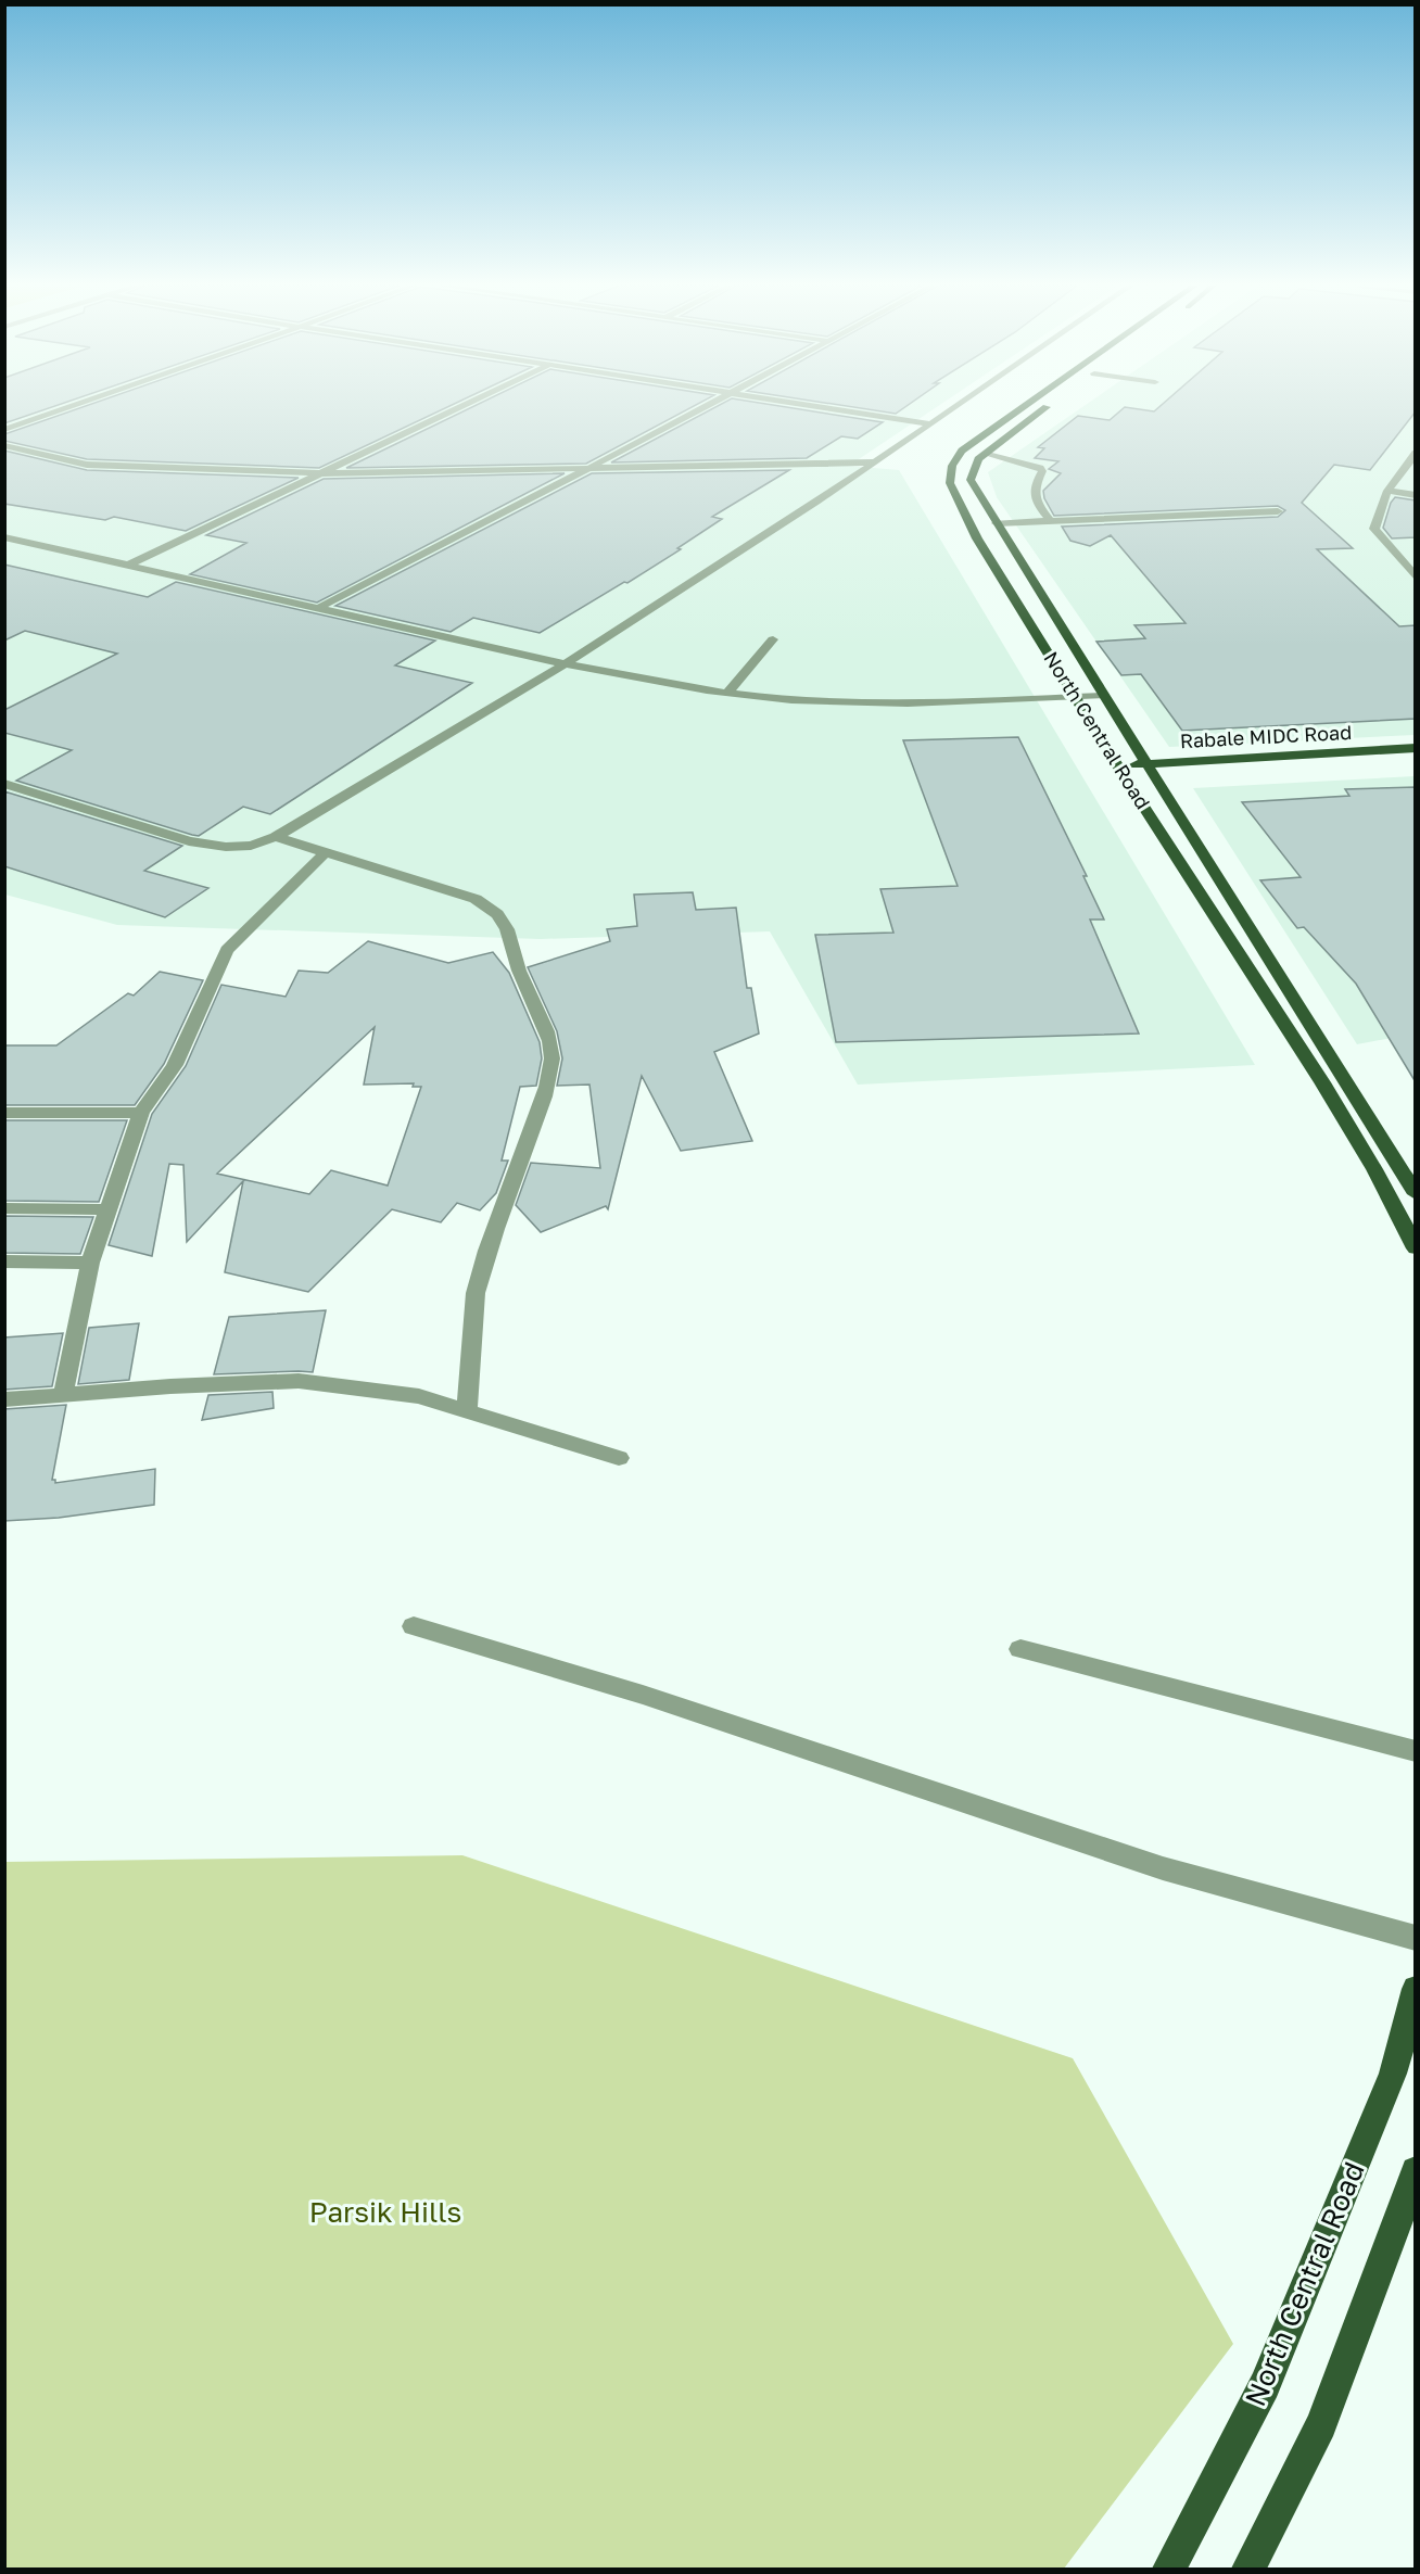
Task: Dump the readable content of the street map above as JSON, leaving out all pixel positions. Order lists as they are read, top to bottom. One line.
{"streets":{"main road":["North Central Road","Rabale MIDC Road"]},"crossings":[["North Central Road","Rabale MIDC Road"]],"parks":["Parsik Hills"]}
